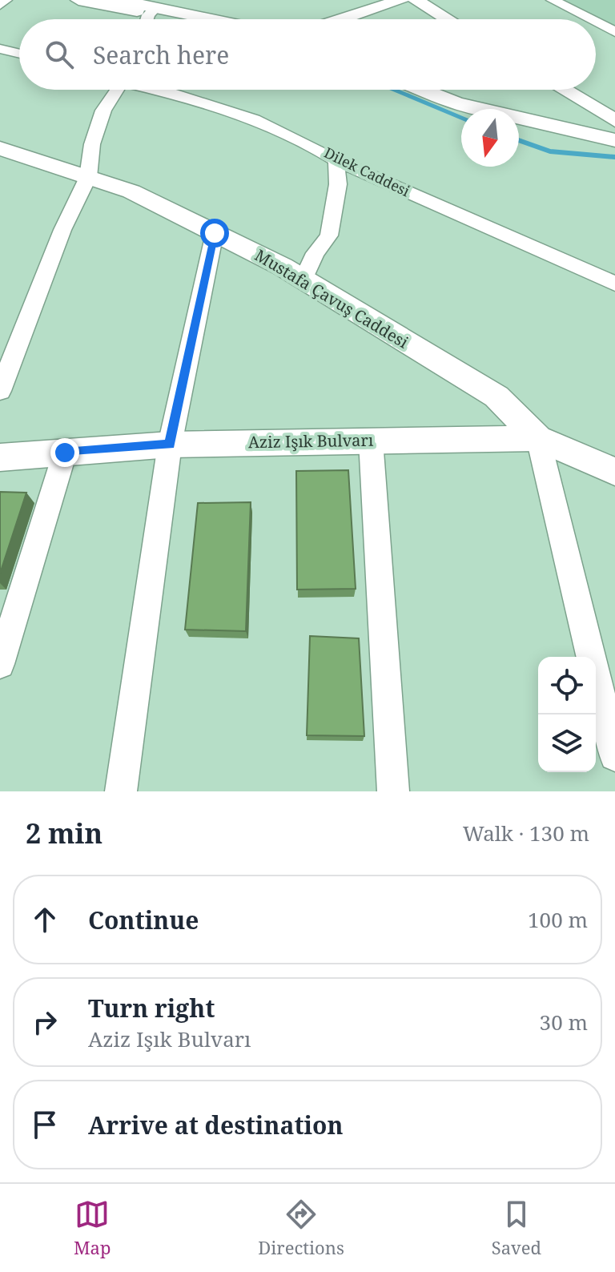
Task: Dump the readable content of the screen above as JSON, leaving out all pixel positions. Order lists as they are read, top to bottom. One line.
{"streets":{"street":["Dilek Caddesi","Mustafa Çavuş Caddesi","Aziz Işık Bulvarı"]},"crossings":[["Mustafa Çavuş Caddesi","Aziz Işık Bulvarı"]],"north":"bottom","page":{"search":"Search here","heading":["2 min","Walk · 130 m"],"list":[["Continue","100 m"],["Turn right","Aziz Işık Bulvarı","30 m"],"Arrive at destination"],"nav":["Map","Directions","Saved"]}}
